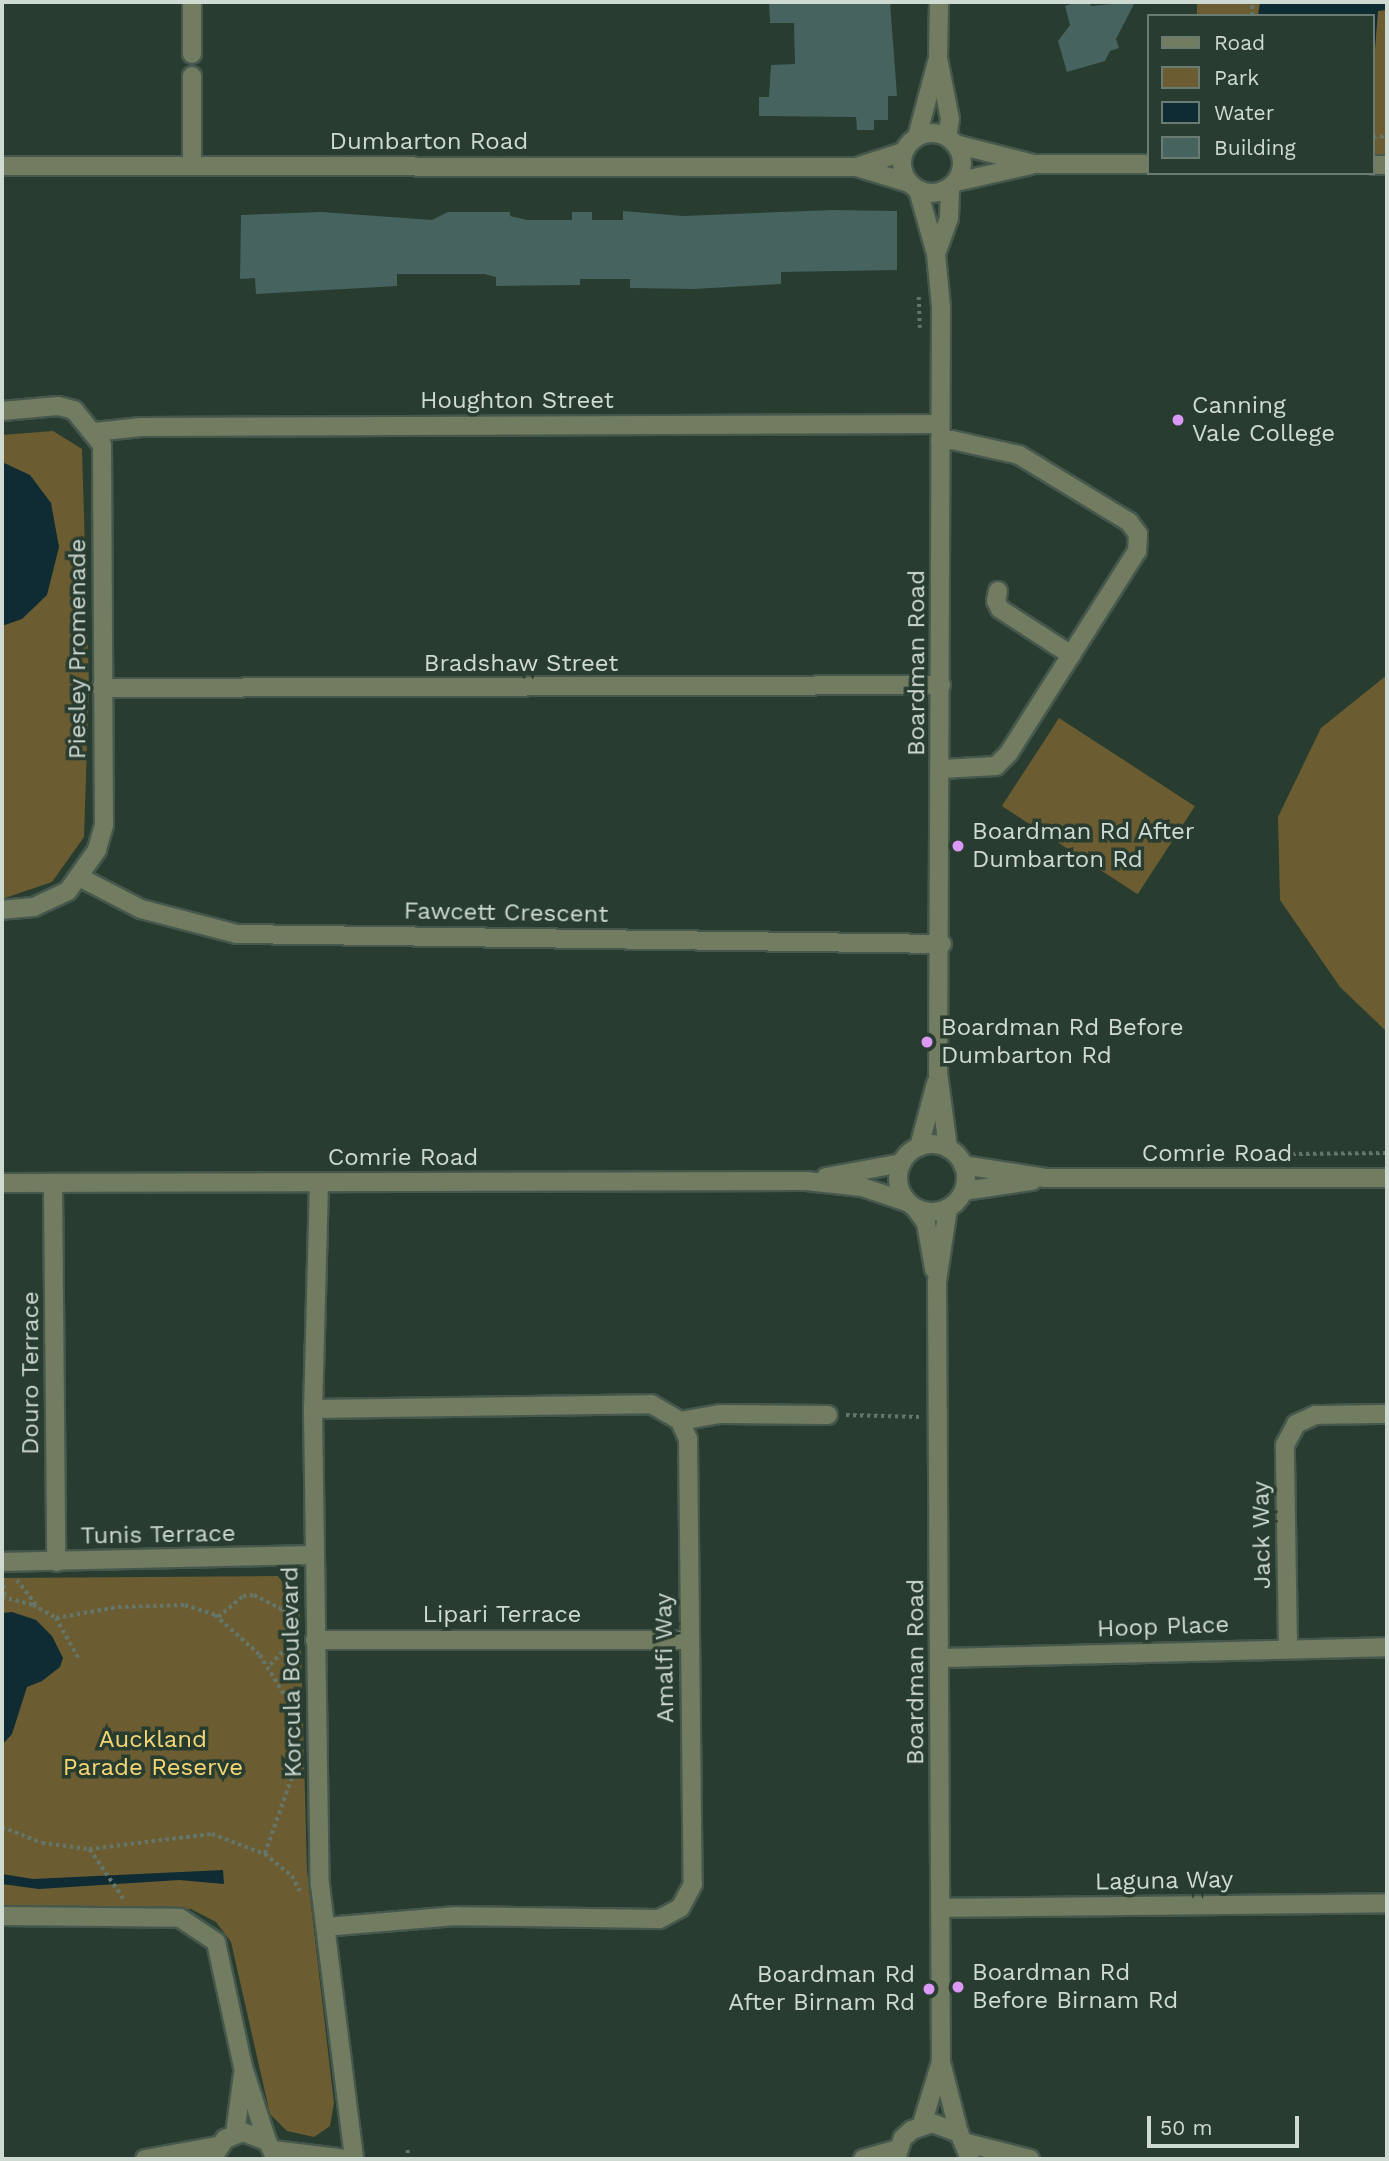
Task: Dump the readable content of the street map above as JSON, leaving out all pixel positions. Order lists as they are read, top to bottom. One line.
{"streets":{"street":["Dumbarton Road","Houghton Street","Piesley Promenade","Boardman Road","Bradshaw Street","Fawcett Crescent","Comrie Road","Douro Terrace","Tunis Terrace","Jack Way","Lipari Terrace","Hoop Place","Amalfi Way","Korcula Boulevard","Laguna Way"]},"crossings":[["Dumbarton Road","Boardman Road"],["Houghton Street","Piesley Promenade"],["Houghton Street","Boardman Road"],["Piesley Promenade","Bradshaw Street"],["Piesley Promenade","Fawcett Crescent"],["Boardman Road","Bradshaw Street"],["Boardman Road","Fawcett Crescent"],["Boardman Road","Comrie Road"],["Boardman Road","Hoop Place"],["Boardman Road","Laguna Way"],["Comrie Road","Douro Terrace"],["Comrie Road","Korcula Boulevard"],["Douro Terrace","Tunis Terrace"],["Tunis Terrace","Korcula Boulevard"],["Jack Way","Hoop Place"],["Lipari Terrace","Amalfi Way"],["Lipari Terrace","Korcula Boulevard"],["Amalfi Way","Korcula Boulevard"]],"parks":["Auckland Parade Reserve"],"places":["Canning Vale College","Boardman Rd After Dumbarton Rd","Boardman Rd Before Dumbarton Rd","Boardman Rd Before Birnam Rd","Boardman Rd After Birnam Rd"],"legend":["Road","Park","Water","Building"],"scale_bar":"50 m"}
